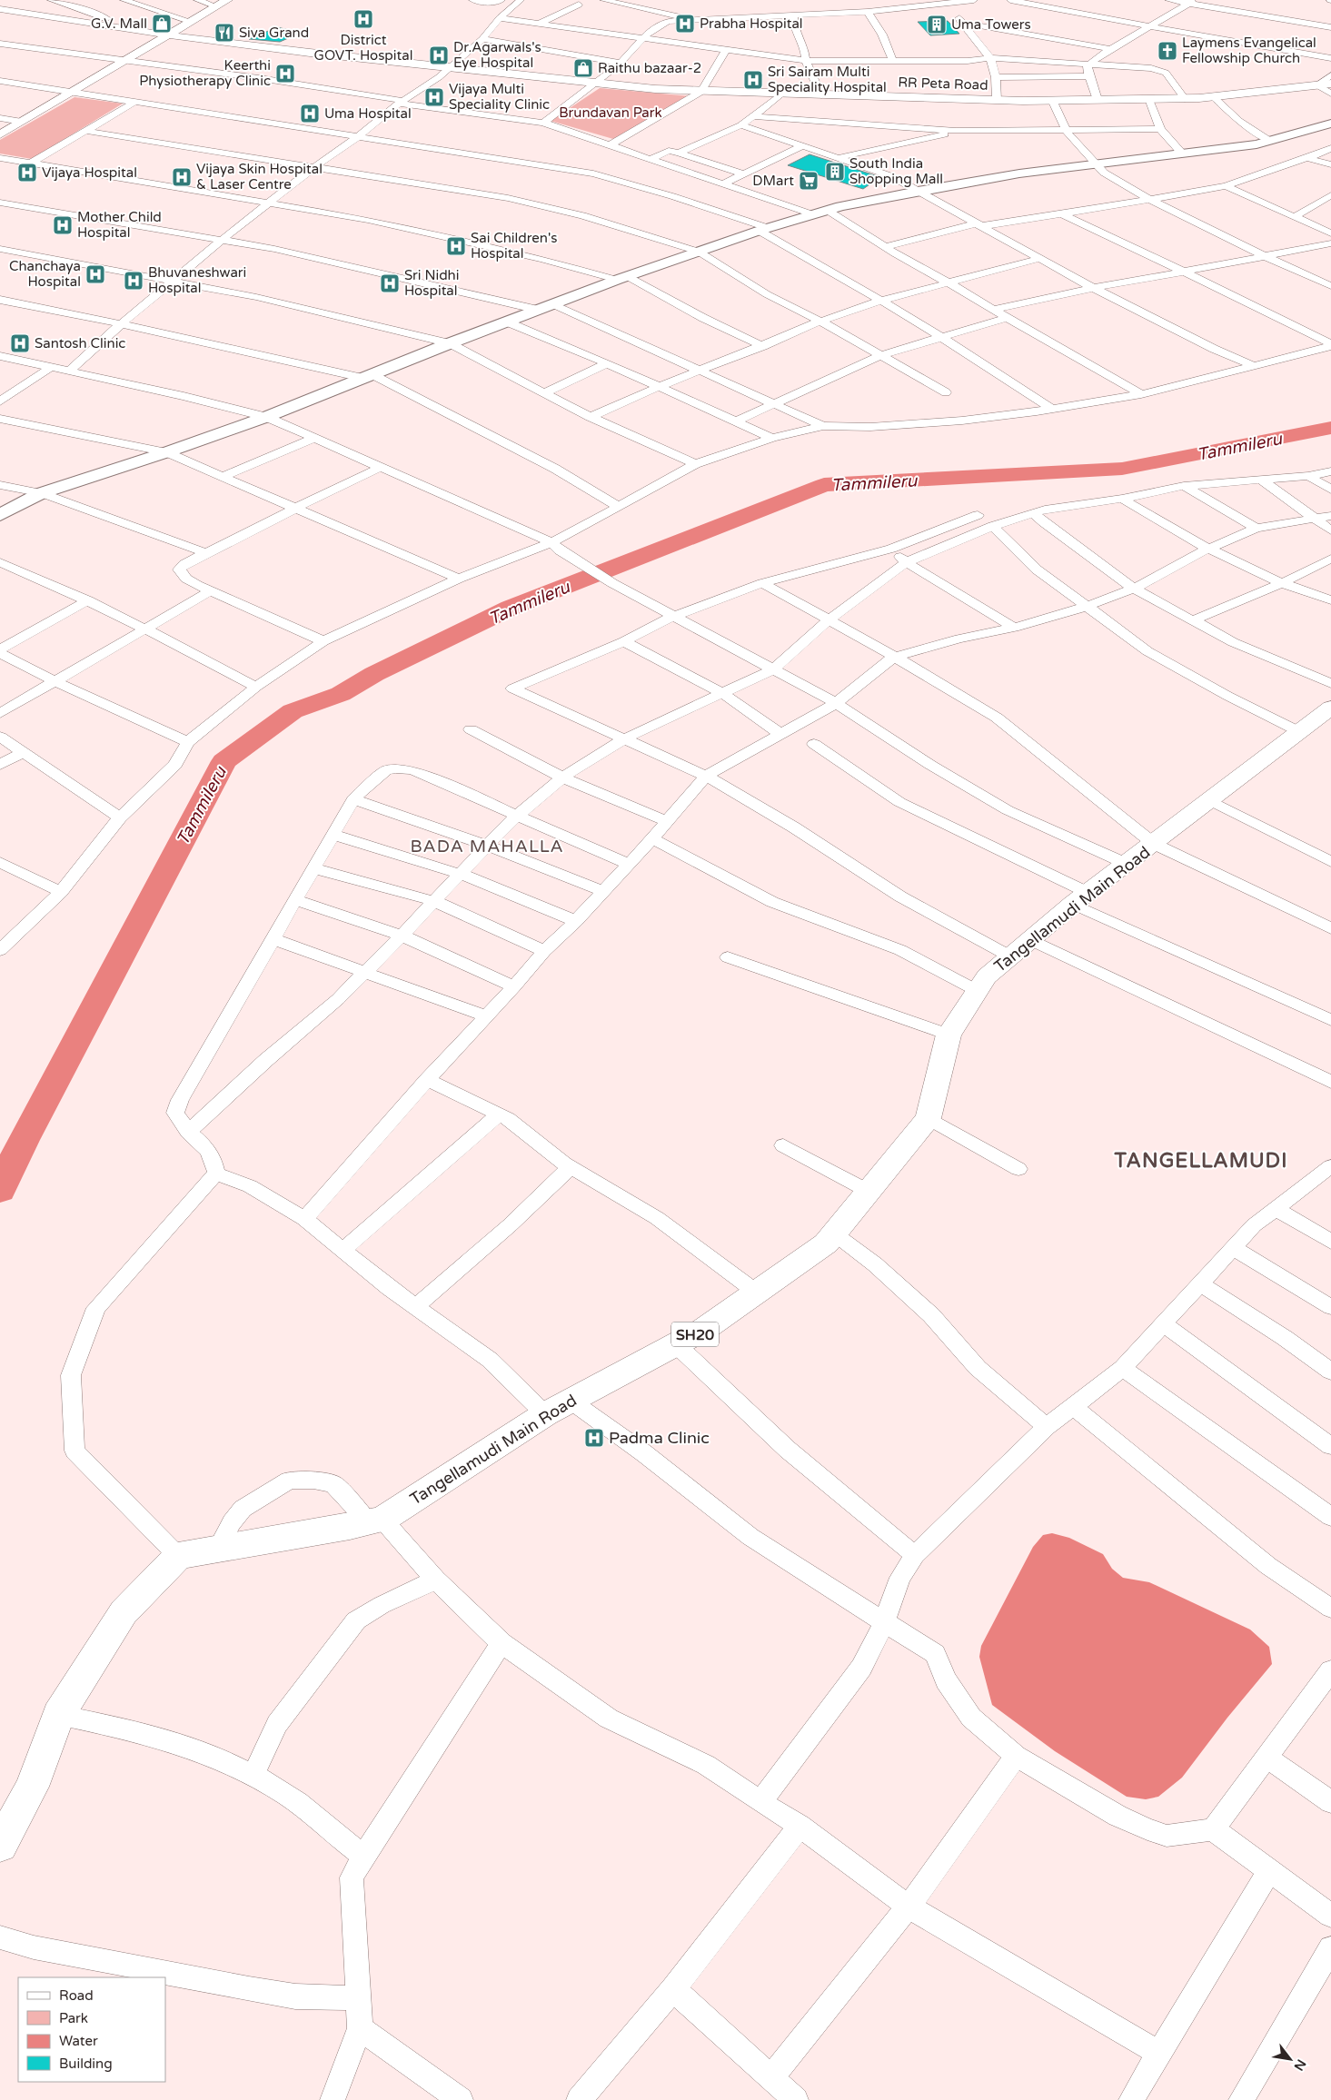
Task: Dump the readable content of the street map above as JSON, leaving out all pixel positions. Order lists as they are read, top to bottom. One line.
{"streets":{"main road":["Tangellamudi Main Road","SH20"],"street":["RR Peta Road"]},"districts":["BADA MAHALLA","TANGELLAMUDI"],"water":["Tammileru"],"parks":["Brundavan Park"],"places":{"hospital":["District GOVT. Hospital","Prabha Hospital","Dr.Agarwals's Eye Hospital","Keerthi Physiotherapy Clinic","Sri Sairam Multi Speciality Hospital","Vijaya Multi Speciality Clinic","Uma Hospital","Vijaya Hospital","Vijaya Skin Hospital & Laser Centre","Mother Child Hospital","Sai Children's Hospital","Chanchaya Hospital","Bhuvaneshwari Hospital","Sri Nidhi Hospital","Santosh Clinic","Padma Clinic"],"shop":["G.V. Mall","Raithu bazaar-2"],"building":["Uma Towers","South India Shopping Mall"],"restaurant":["Siva Grand"],"church":["Laymens Evangelical Fellowship Church"],"supermarket":["DMart"]},"legend":["Road","Park","Water","Building"],"north":"bottom right"}
